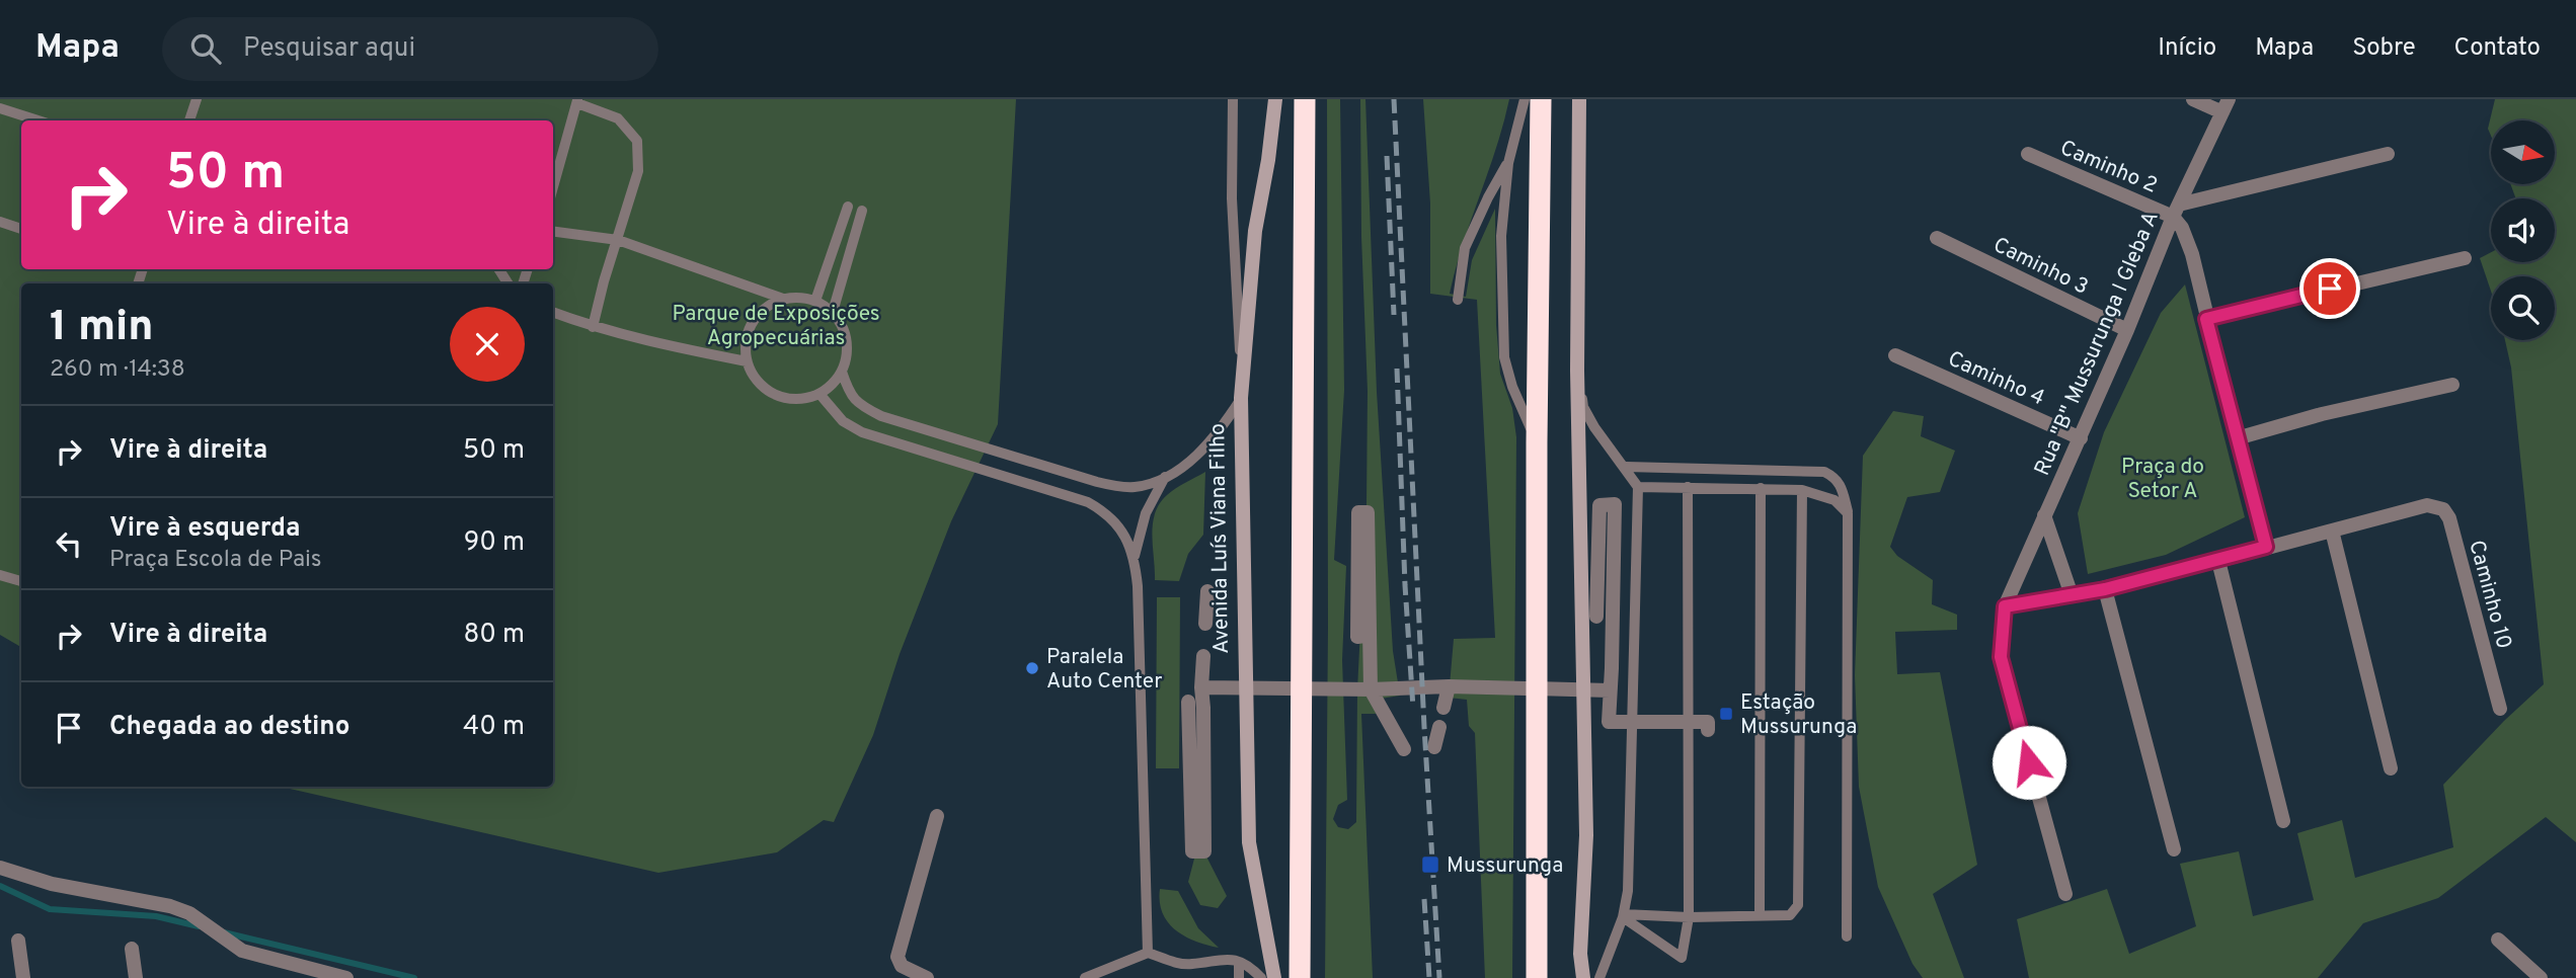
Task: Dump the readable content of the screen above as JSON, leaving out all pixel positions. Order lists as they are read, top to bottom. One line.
{"streets":{"main road":["Avenida Luís Viana Filho"],"street":["Caminho 2","Caminho 3","Rua \"B\" Mussurunga I Gleba A","Caminho 4","Caminho 10"]},"crossings":[["Caminho 2","Rua \"B\" Mussurunga I Gleba A"],["Caminho 3","Rua \"B\" Mussurunga I Gleba A"],["Rua \"B\" Mussurunga I Gleba A","Caminho 4"]],"parks":["Parque de Exposições Agropecuárias","Praça do Setor A"],"places":{"other":["Paralela Auto Center"],"transit":["Estação Mussurunga","Mussurunga"]},"north":"right","page":{"header":"Mapa","search":"Pesquisar aqui","nav":["Início","Mapa","Sobre","Contato"],"turn":["50 m","Vire à direita"],"heading":["1 min","260 m · 14:38"],"list":[{"name":"Vire à direita","value":"50 m"},{"name":"Vire à esquerda","note":"Praça Escola de Pais","value":"90 m"},{"name":"Vire à direita","value":"80 m"},{"name":"Chegada ao destino","value":"40 m"}]}}
